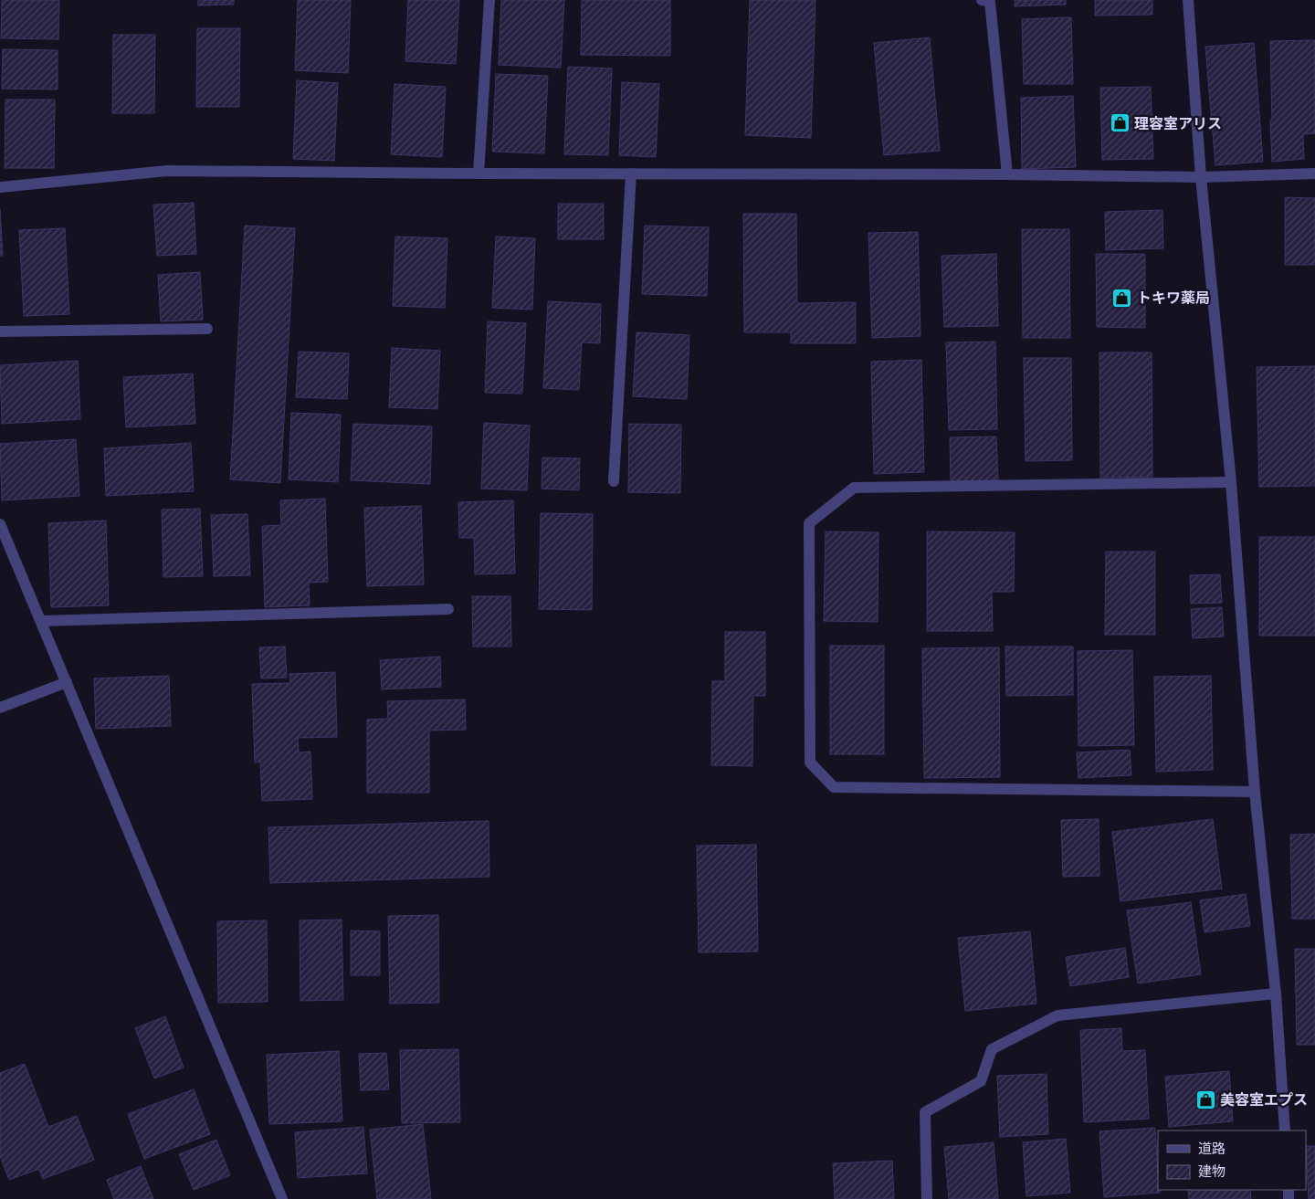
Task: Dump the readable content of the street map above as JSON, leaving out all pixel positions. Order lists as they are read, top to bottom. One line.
{"places":{"shop":["理容室アリス","トキワ薬局","美容室エプス"]},"legend":["道路","建物"]}
